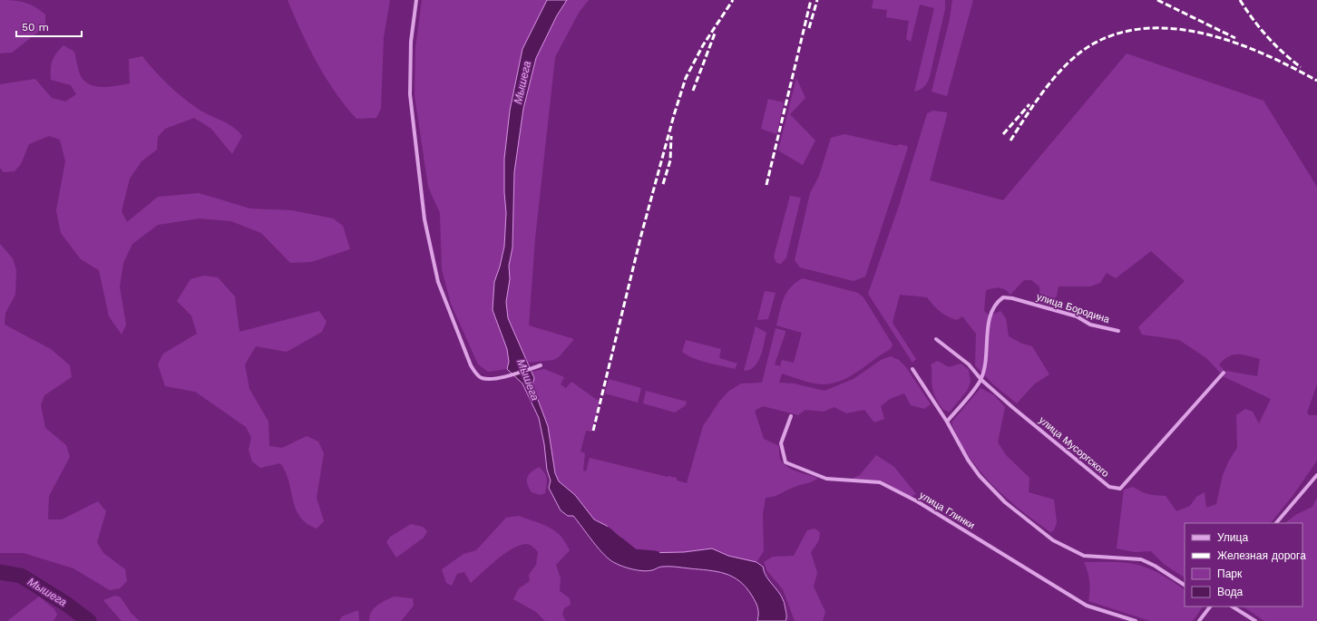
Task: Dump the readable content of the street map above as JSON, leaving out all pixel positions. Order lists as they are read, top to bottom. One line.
{"streets":{"street":["улица Бородина","улица Мусоргского","улица Глинки"]},"crossings":[["улица Бородина","улица Мусоргского"]],"water":["Мышега"],"legend":["Улица","Железная дорога","Парк","Вода"],"scale_bar":"50 m"}
